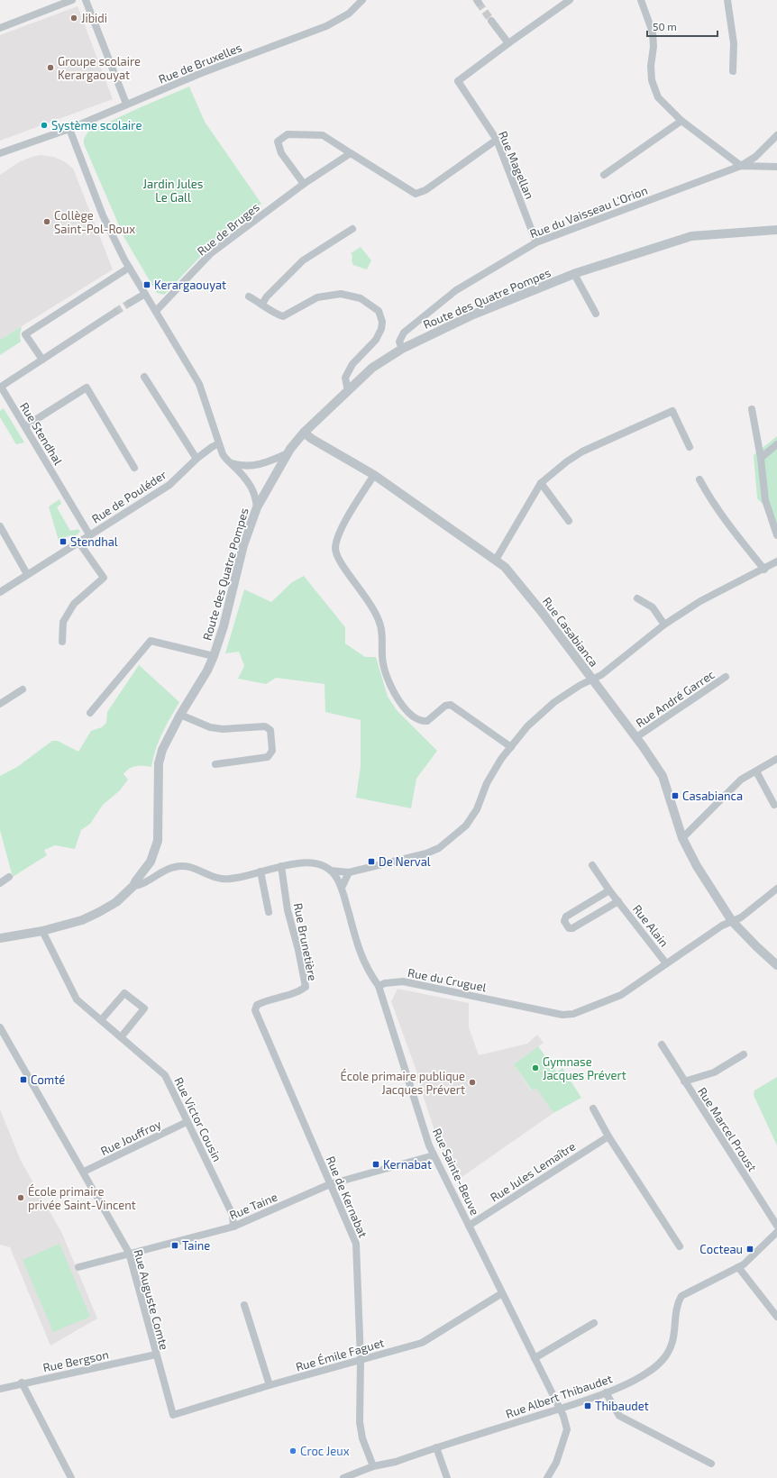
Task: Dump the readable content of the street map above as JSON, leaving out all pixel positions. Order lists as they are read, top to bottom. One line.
{"streets":{"street":["Rue de Bruxelles","Rue Magellan","Rue du Vaisseau L'Orion","Rue de Bruges","Route des Quatre Pompes","Rue Stendhal","Rue de Pouléder","Rue Casabianca","Rue André Garrec","Rue Alain","Rue Brunetière","Rue du Cruguel","Rue Victor Cousin","Rue Marcel Proust","Rue Jouffroy","Rue Sainte-Beuve","Rue Jules Lemaître","Rue de Kernabat","Rue Taine","Rue Auguste Comte","Rue Émile Faguet","Rue Bergson","Rue Albert Thibaudet"]},"crossings":[["Rue Magellan","Rue du Vaisseau L'Orion"],["Rue du Vaisseau L'Orion","Route des Quatre Pompes"],["Route des Quatre Pompes","Rue Casabianca"],["Route des Quatre Pompes","Rue Victor Cousin"],["Rue Stendhal","Rue de Pouléder"],["Rue Casabianca","Rue André Garrec"],["Rue Casabianca","Rue du Cruguel"],["Rue Alain","Rue du Cruguel"],["Rue Brunetière","Rue de Kernabat"],["Rue du Cruguel","Rue Sainte-Beuve"],["Rue Victor Cousin","Rue Jouffroy"],["Rue Victor Cousin","Rue Taine"],["Rue Jouffroy","Rue Auguste Comte"],["Rue Sainte-Beuve","Rue Jules Lemaître"],["Rue Sainte-Beuve","Rue Taine"],["Rue Sainte-Beuve","Rue Émile Faguet"],["Rue Sainte-Beuve","Rue Albert Thibaudet"],["Rue de Kernabat","Rue Taine"],["Rue de Kernabat","Rue Émile Faguet"],["Rue de Kernabat","Rue Albert Thibaudet"],["Rue Taine","Rue Auguste Comte"],["Rue Auguste Comte","Rue Émile Faguet"],["Rue Auguste Comte","Rue Bergson"]],"parks":["Jardin Jules Le Gall"],"places":{"other":["Jibidi","Groupe scolaire Kerargaouyat","Système scolaire","Collège Saint-Pol-Roux","Gymnase Jacques Prévert","École primaire publique Jacques Prévert","École primaire privée Saint-Vincent","Croc Jeux"],"transit":["Kerargaouyat","Stendhal","Casabianca","De Nerval","Comté","Kernabat","Taine","Cocteau","Thibaudet"]},"scale_bar":"50 m"}
